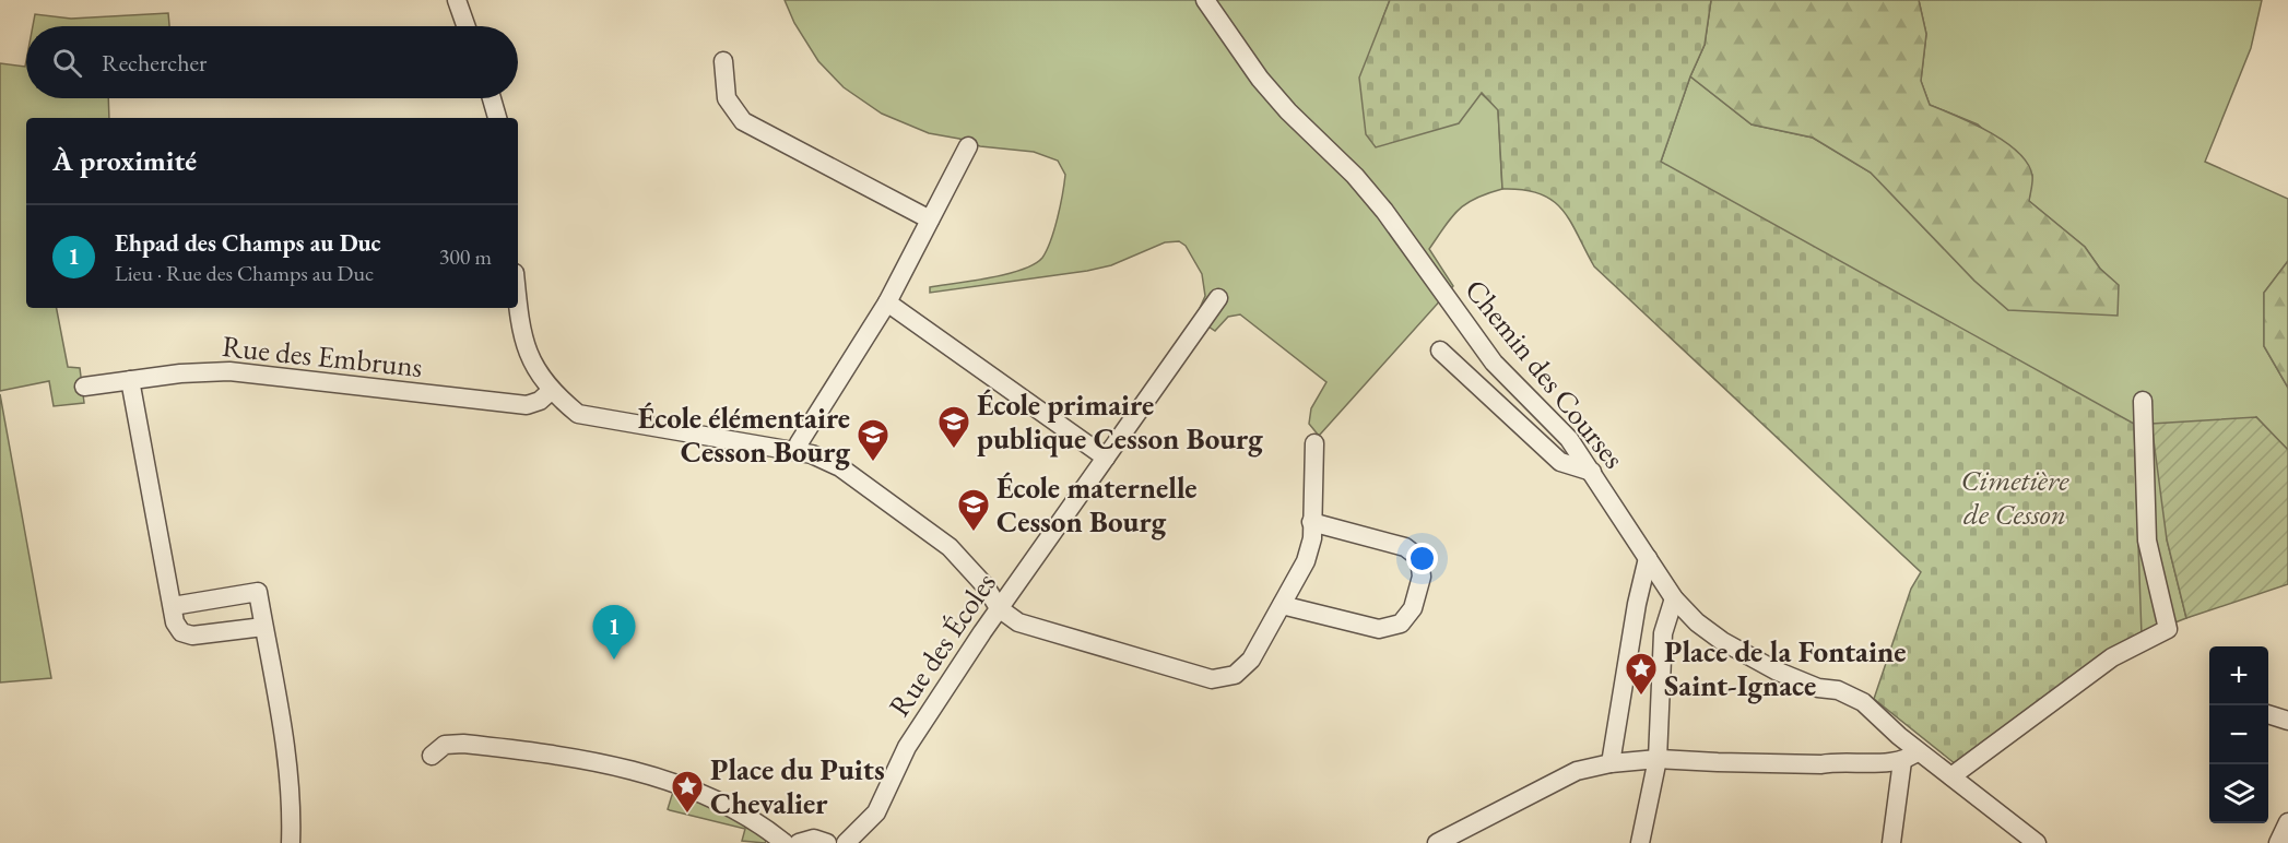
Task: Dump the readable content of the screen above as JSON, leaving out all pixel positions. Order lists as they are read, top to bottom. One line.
{"streets":{"street":["Rue des Embruns","Chemin des Courses","Rue des Écoles"]},"parks":["Cimetière de Cesson"],"places":{"school or university":["École primaire publique Cesson Bourg","École élémentaire Cesson Bourg","École maternelle Cesson Bourg"],"place":["Place de la Fontaine Saint-Ignace","Place du Puits Chevalier"]},"page":{"search":"Rechercher","heading":"À proximité","list":[{"mark":"1","name":"Ehpad des Champs au Duc","note":"Lieu · Rue des Champs au Duc","value":"300 m"}],"pins":"1","map_buttons":["+","−"]}}
